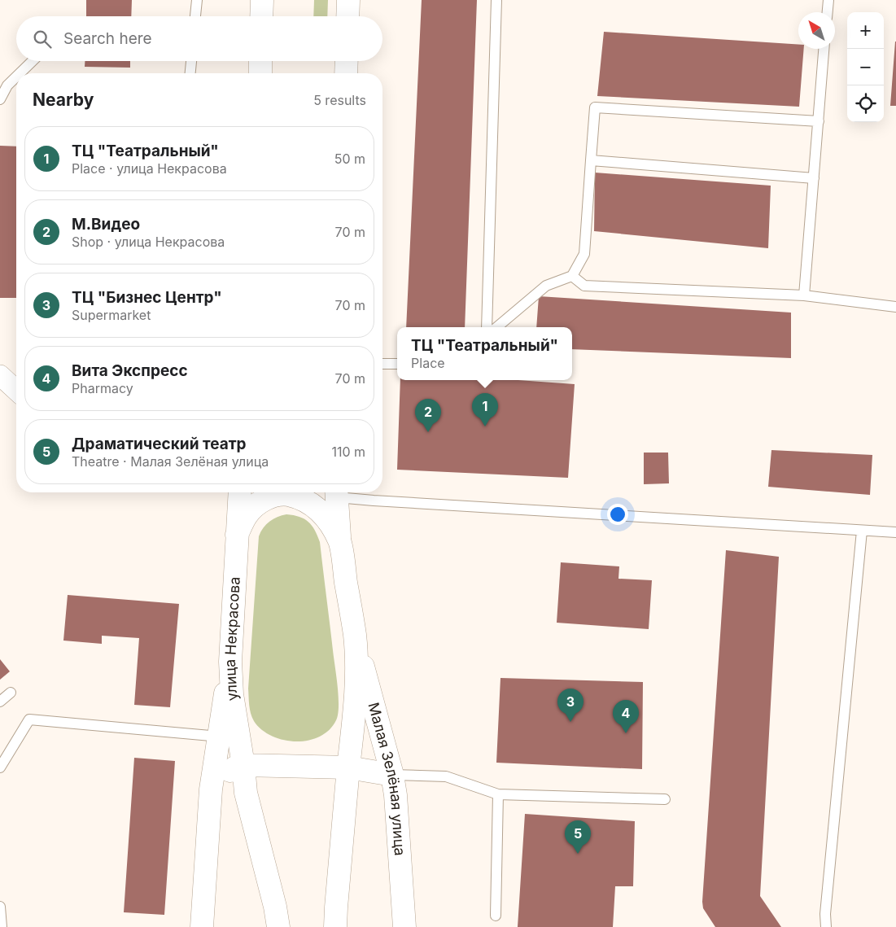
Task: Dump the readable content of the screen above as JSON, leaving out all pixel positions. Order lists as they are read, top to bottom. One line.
{"streets":{"main road":["улица Некрасова","Малая Зелёная улица"]},"crossings":[["улица Некрасова","Малая Зелёная улица"]],"north":"top left","page":{"map_buttons":["+","−"],"search":"Search here","heading":["Nearby","5 results"],"list":[{"mark":"1","name":"ТЦ \"Театральный\"","note":"Place · улица Некрасова","value":"50 m"},{"mark":"2","name":"М.Видео","note":"Shop · улица Некрасова","value":"70 m"},{"mark":"3","name":"ТЦ \"Бизнес Центр\"","note":"Supermarket","value":"70 m"},{"mark":"4","name":"Вита Экспресс","note":"Pharmacy","value":"70 m"},{"mark":"5","name":"Драматический театр","note":"Theatre · Малая Зелёная улица","value":"110 m"}],"popup":["ТЦ \"Театральный\"","Place"],"pins":["1","2","3","4","5"]}}
